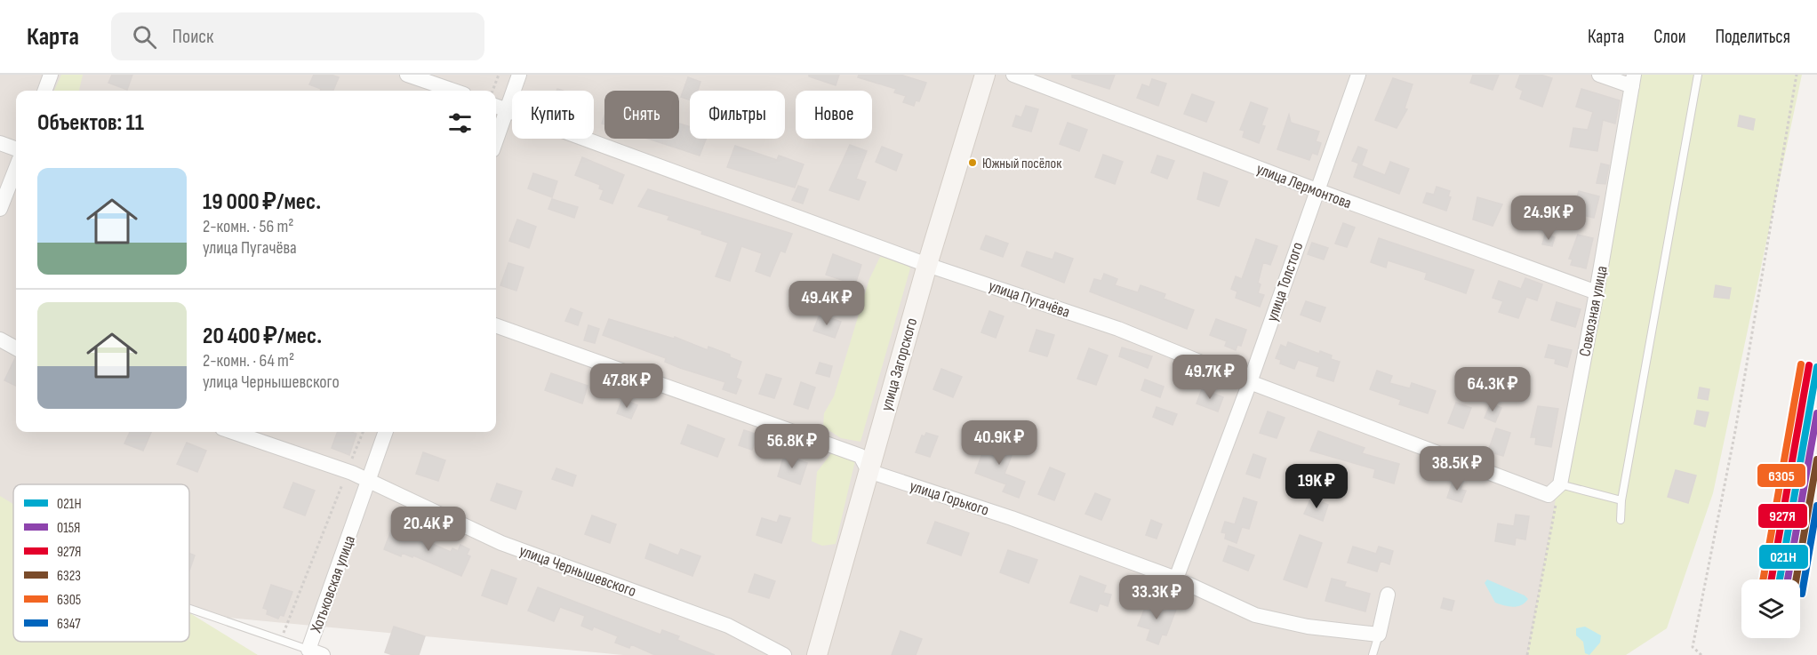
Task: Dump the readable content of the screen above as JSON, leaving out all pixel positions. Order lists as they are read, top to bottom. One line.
{"streets":{"main road":["улица Загорского"],"street":["улица Лермонтова","улица Толстого","улица Пугачёва","Совхозная улица","улица Горького","улица Чернышевского","Хотьковская улица"]},"crossings":[["улица Лермонтова","улица Толстого"],["улица Лермонтова","Совхозная улица"],["улица Толстого","улица Пугачёва"],["улица Толстого","улица Горького"],["улица Пугачёва","Совхозная улица"],["улица Пугачёва","улица Загорского"],["улица Загорского","улица Горького"],["улица Чернышевского","Хотьковская улица"]],"places":["Южный посёлок"],"lines":["transit line 6305","transit line 927Я","transit line 021Н","transit line 015Я","transit line 6323","transit line 6347"],"legend":["021Н","015Я","927Я","6323","6305","6347"],"page":{"header":"Карта","search":"Поиск","nav":["Карта","Слои","Поделиться"],"chip":["Купить","Снять","Фильтры","Новое"],"heading":"Объектов: 11","list":[{"name":"19 000 ₽/мес.","note":"2-комн. · 56 m² · улица Пугачёва"},{"name":"20 400 ₽/мес.","note":"2-комн. · 64 m² · улица Чернышевского"}],"price":["24.9K ₽","49.4K ₽","49.7K ₽","47.8K ₽","64.3K ₽","40.9K ₽","56.8K ₽","38.5K ₽","19K ₽","20.4K ₽","33.3K ₽"]}}
